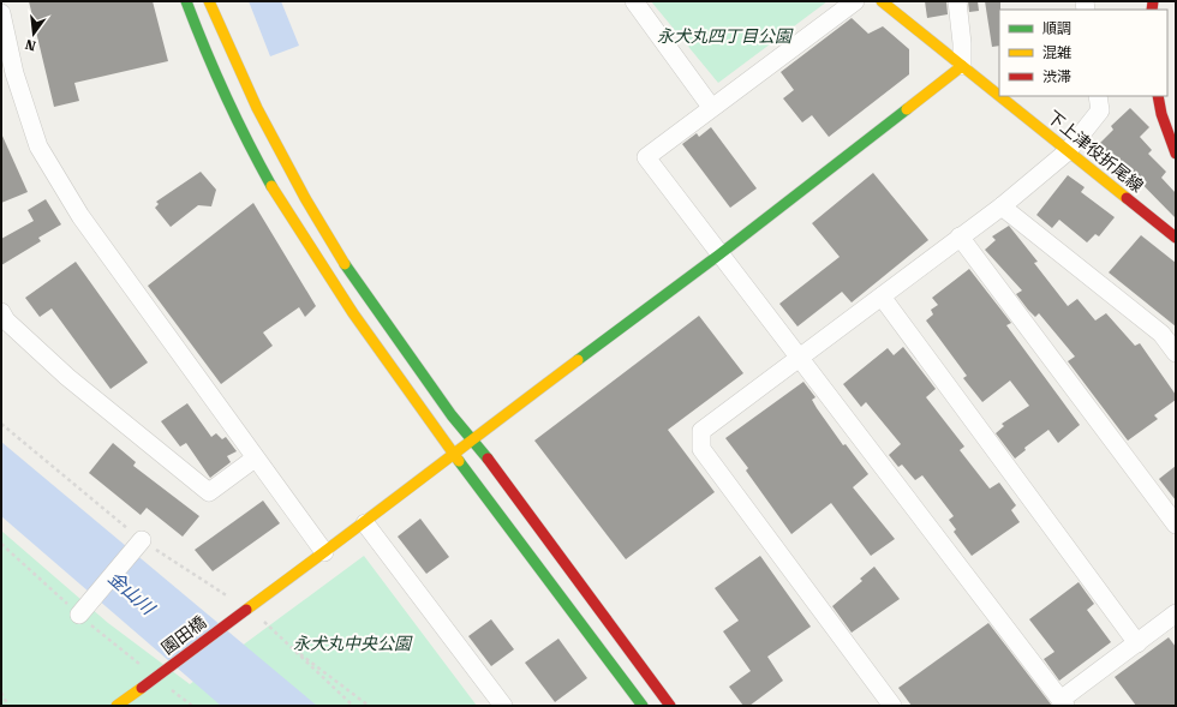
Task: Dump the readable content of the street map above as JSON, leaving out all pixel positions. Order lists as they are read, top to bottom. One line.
{"streets":{"street":["下上津役折尾線","園田橋"]},"crossings":[["下上津役折尾線","園田橋"]],"water":["金山川"],"parks":["永犬丸四丁目公園","永犬丸中央公園"],"legend":["順調","混雑","渋滞"],"north":"bottom"}
